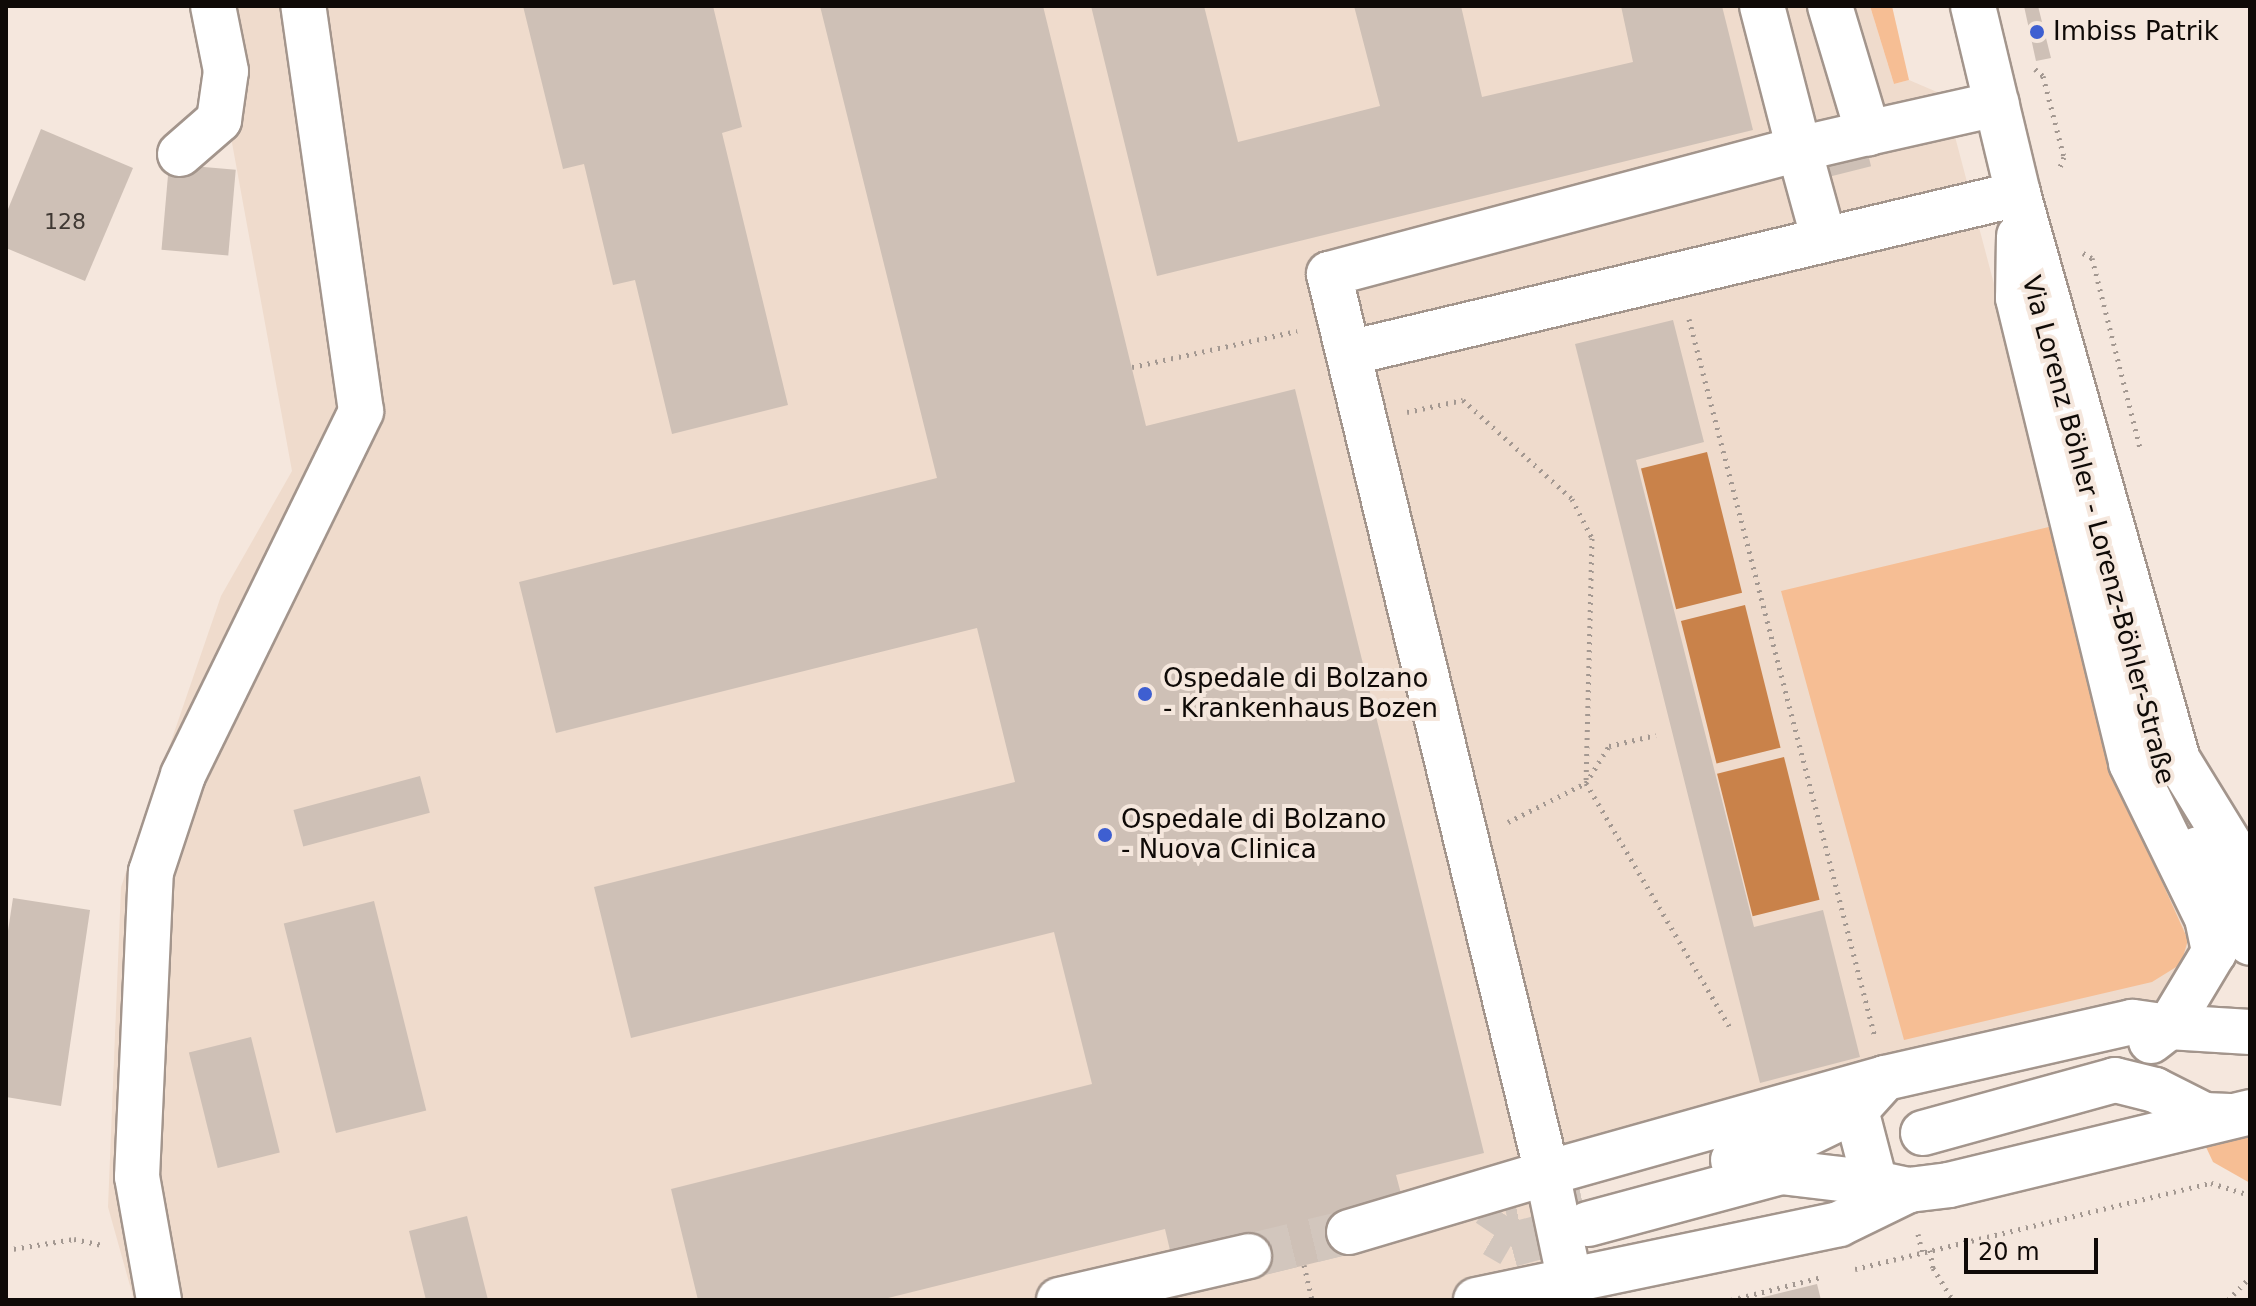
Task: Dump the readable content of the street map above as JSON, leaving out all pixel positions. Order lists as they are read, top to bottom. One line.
{"streets":{"main road":["Via Lorenz Böhler - Lorenz-Böhler-Straße"]},"places":["Imbiss Patrik","Ospedale di Bolzano - Krankenhaus Bozen","Ospedale di Bolzano - Nuova Clinica"],"house_numbers":["128"],"scale_bar":"20 m"}
